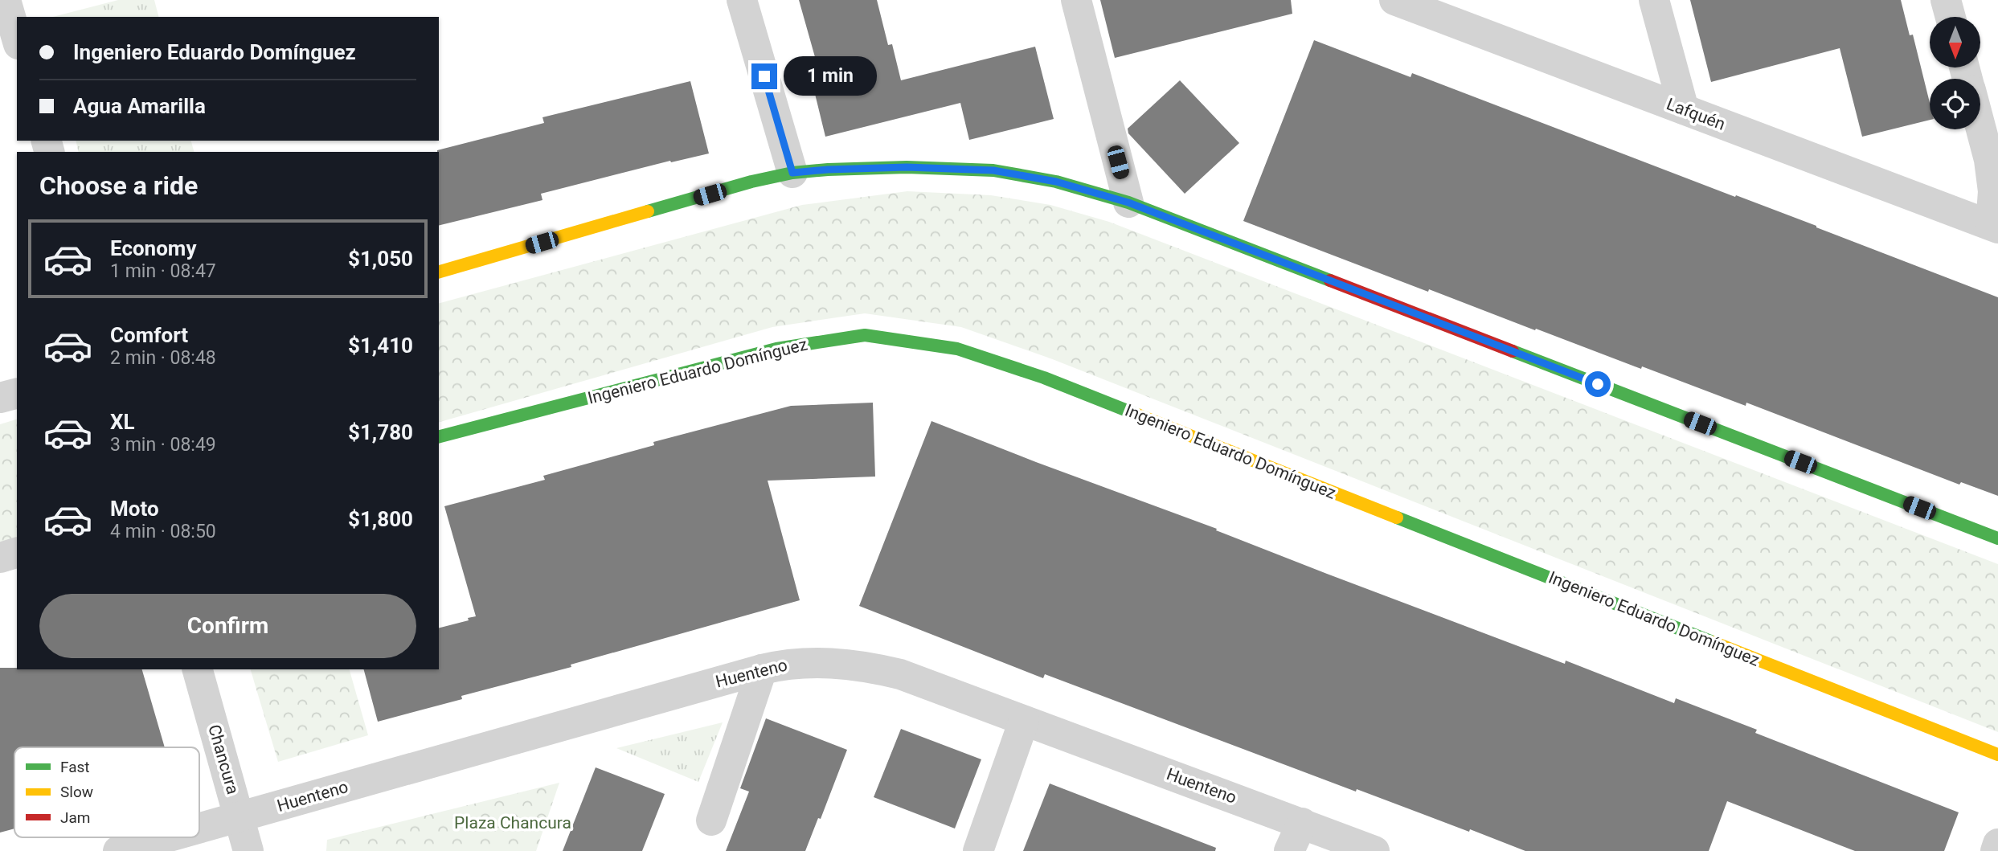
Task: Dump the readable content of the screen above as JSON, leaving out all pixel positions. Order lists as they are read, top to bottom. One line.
{"streets":{"street":["Lafquén","Ingeniero Eduardo Domínguez","Huenteno","Chancura"]},"crossings":[["Huenteno","Chancura"]],"parks":["Plaza Chancura"],"legend":["Fast","Slow","Jam"],"north":"bottom","page":{"banner":["Ingeniero Eduardo Domínguez","Agua Amarilla"],"bubble":"1 min","heading":"Choose a ride","list":[{"name":"Economy","note":"1 min · 08:47","value":"$1,050"},{"name":"Comfort","note":"2 min · 08:48","value":"$1,410"},{"name":"XL","note":"3 min · 08:49","value":"$1,780"},{"name":"Moto","note":"4 min · 08:50","value":"$1,800"}],"buttons":"Confirm"}}
